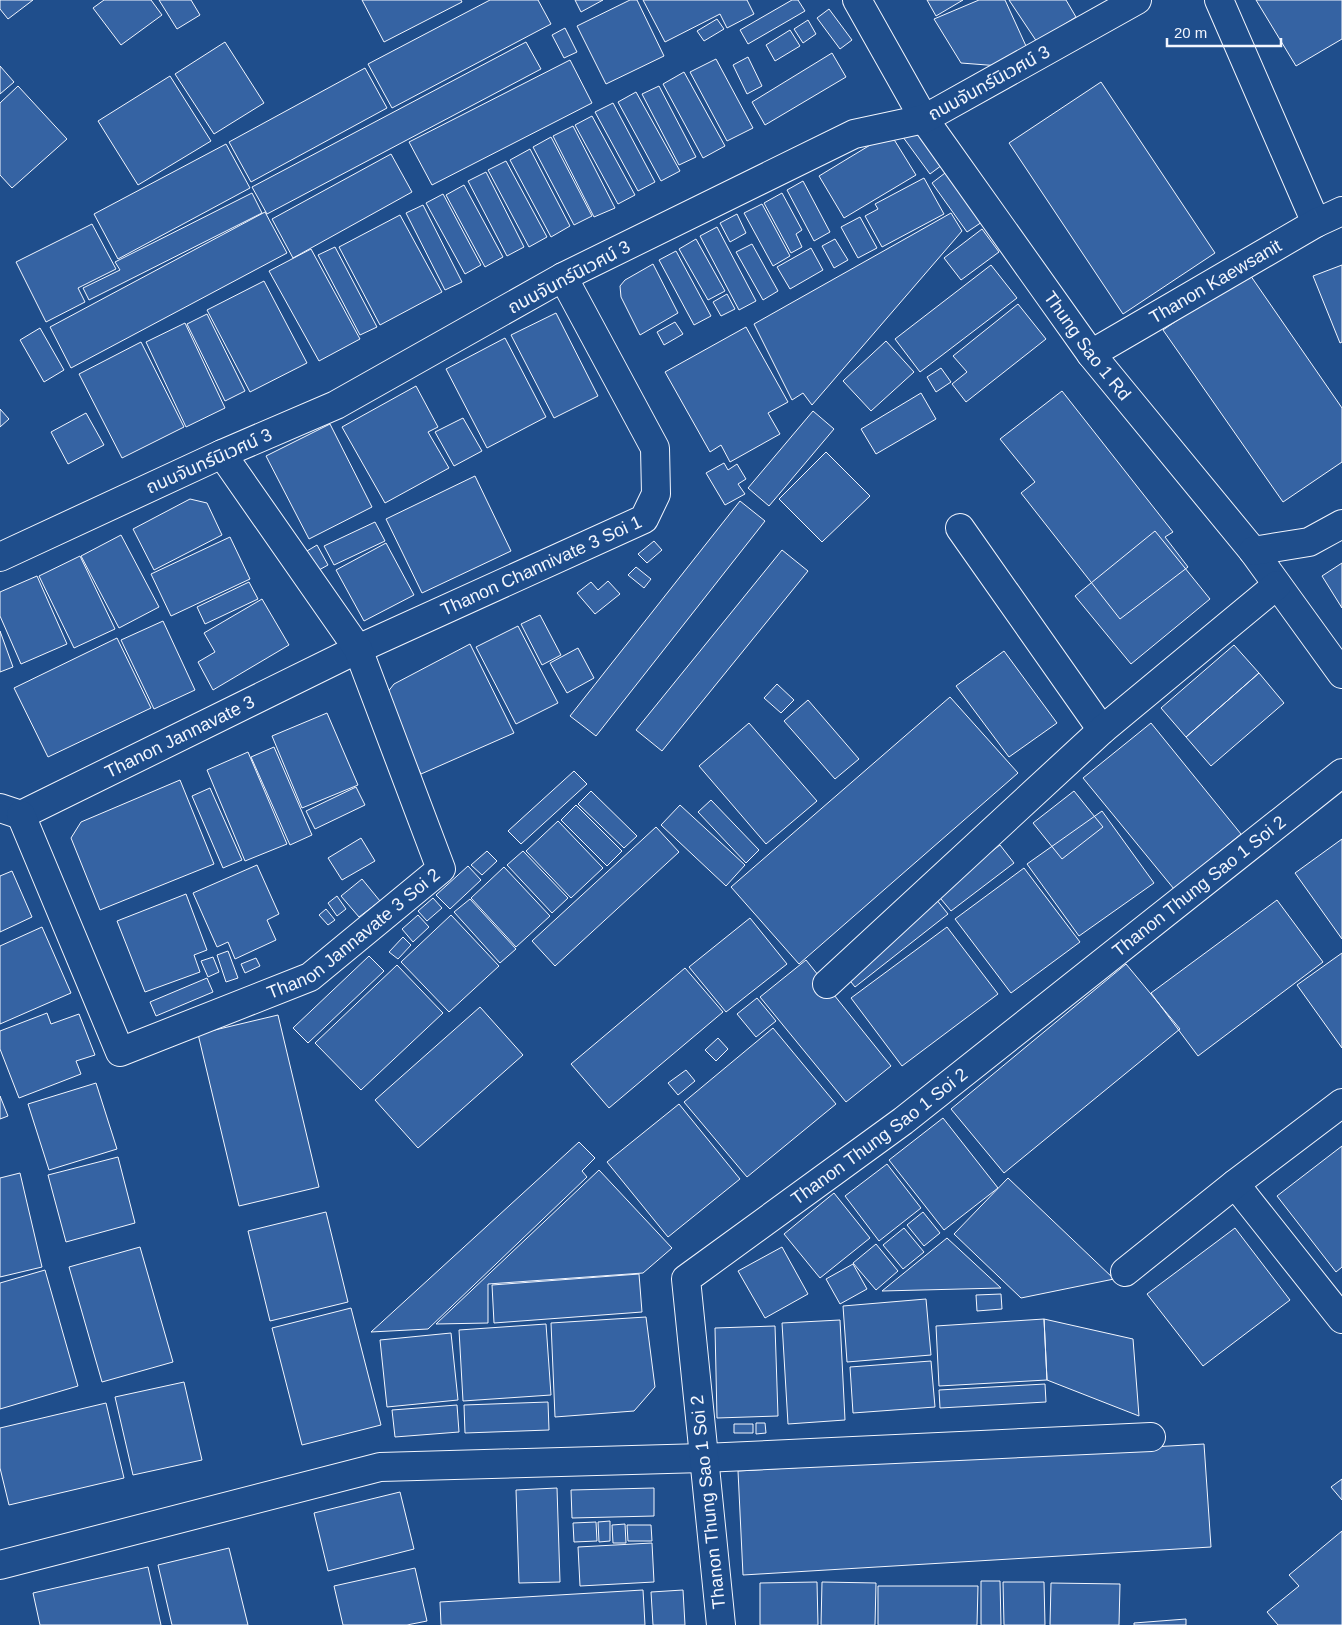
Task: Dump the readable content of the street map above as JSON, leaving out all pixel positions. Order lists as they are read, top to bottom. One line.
{"streets":{"street":["ถนนจันทร์นิเวศน์ 3","Thanon Kaewsanit","Thung Sao 1 Rd","Thanon Channivate 3 Soi 1","Thanon Jannavate 3","Thanon Thung Sao 1 Soi 2","Thanon Jannavate 3 Soi 2"]},"crossings":[["ถนนจันทร์นิเวศน์ 3","Thung Sao 1 Rd"],["ถนนจันทร์นิเวศน์ 3","Thanon Channivate 3 Soi 1"],["ถนนจันทร์นิเวศน์ 3","Thanon Jannavate 3 Soi 2"],["Thanon Kaewsanit","Thung Sao 1 Rd"],["Thanon Channivate 3 Soi 1","Thanon Jannavate 3"],["Thanon Channivate 3 Soi 1","Thanon Jannavate 3 Soi 2"],["Thanon Jannavate 3","Thanon Jannavate 3 Soi 2"]],"scale_bar":"20 m"}
